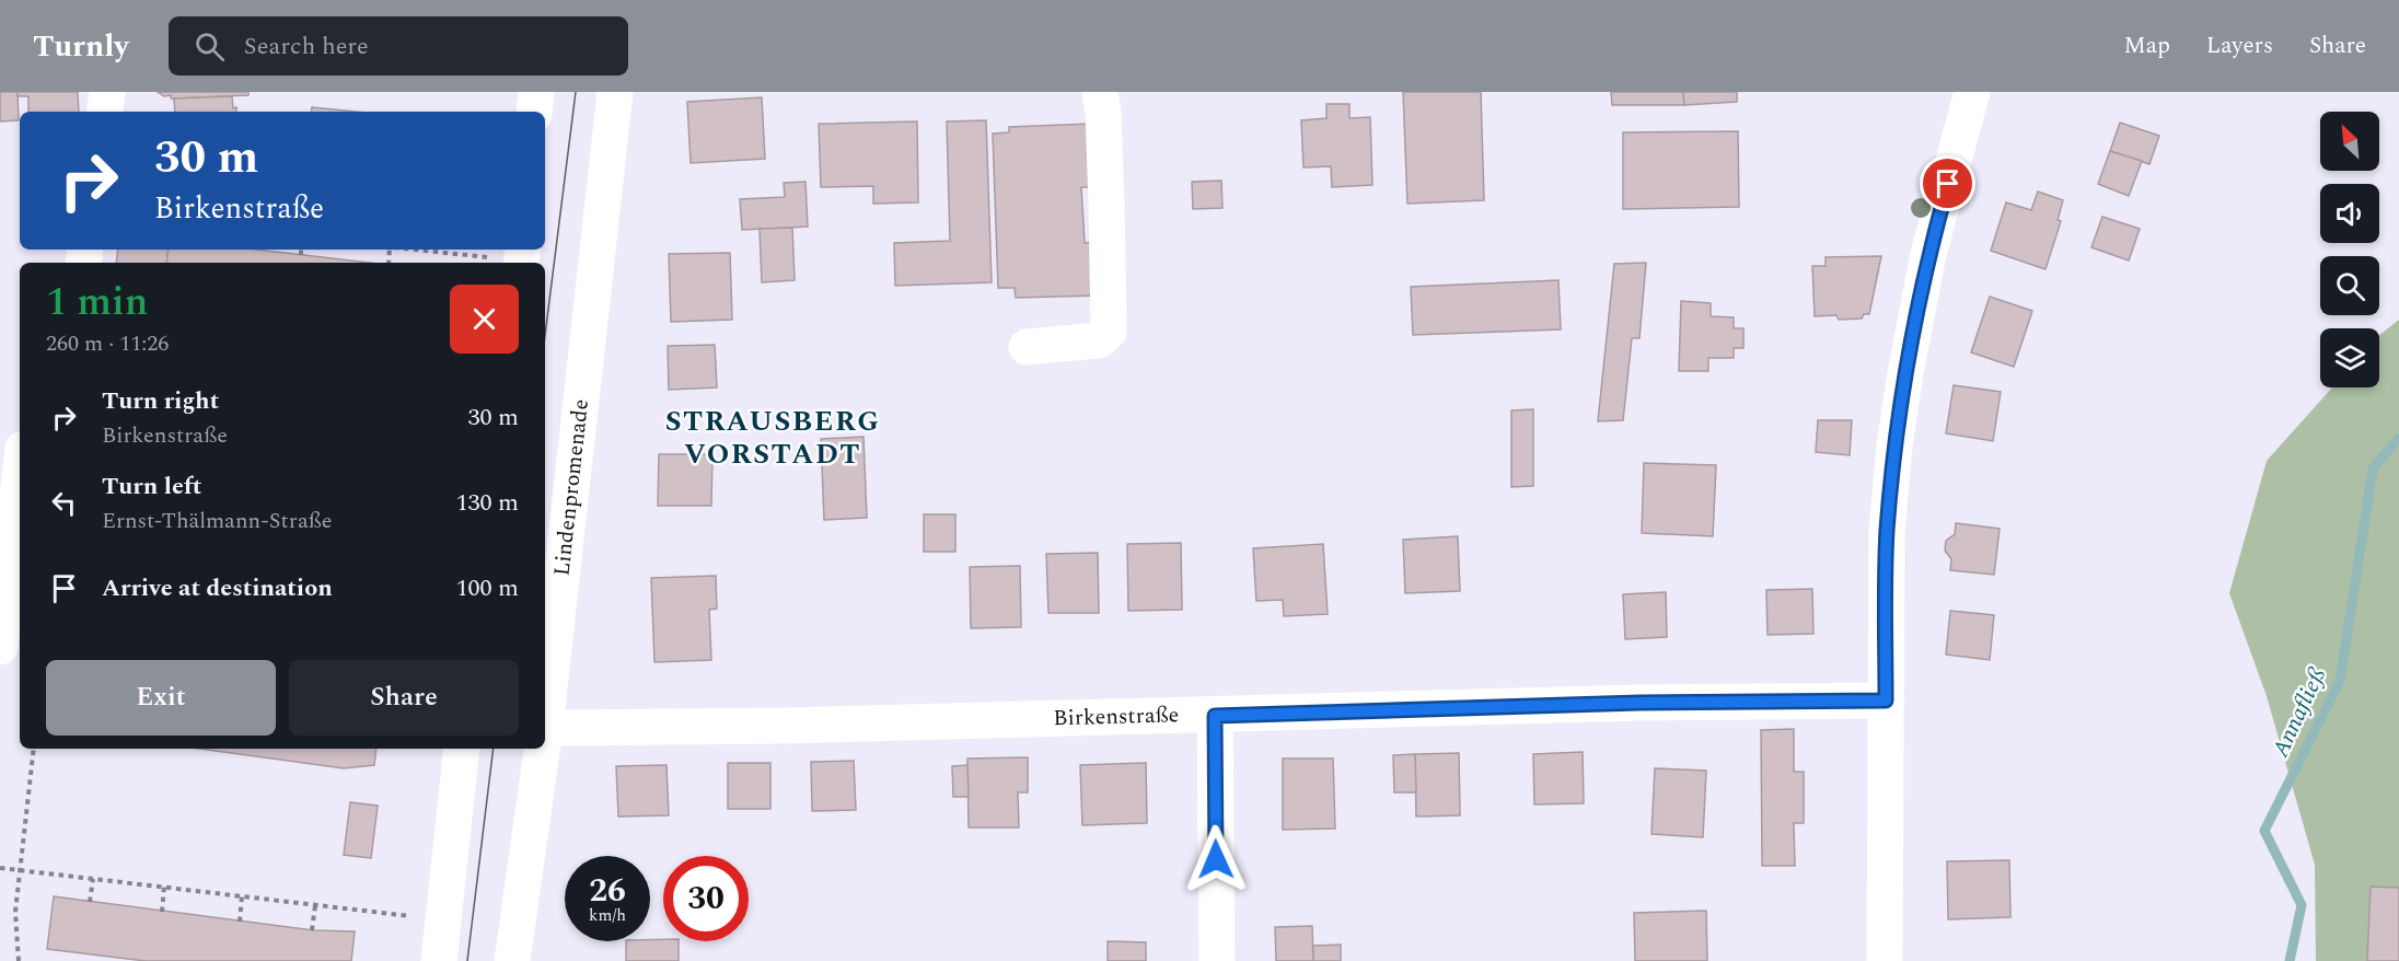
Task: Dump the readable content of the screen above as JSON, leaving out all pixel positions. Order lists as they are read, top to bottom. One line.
{"streets":{"street":["Lindenpromenade","Birkenstraße"]},"crossings":[["Lindenpromenade","Birkenstraße"]],"districts":["STRAUSBERG VORSTADT"],"water":["Annafließ"],"north":"top left","page":{"header":"Turnly","search":"Search here","nav":["Map","Layers","Share"],"turn":["30 m","Birkenstraße"],"heading":["1 min","260 m · 11:26"],"list":[{"name":"Turn right","note":"Birkenstraße","value":"30 m"},{"name":"Turn left","note":"Ernst-Thälmann-Straße","value":"130 m"},{"name":"Arrive at destination","value":"100 m"}],"buttons":["Exit","Share"],"speed":"26 km/h","limit":"30"}}
